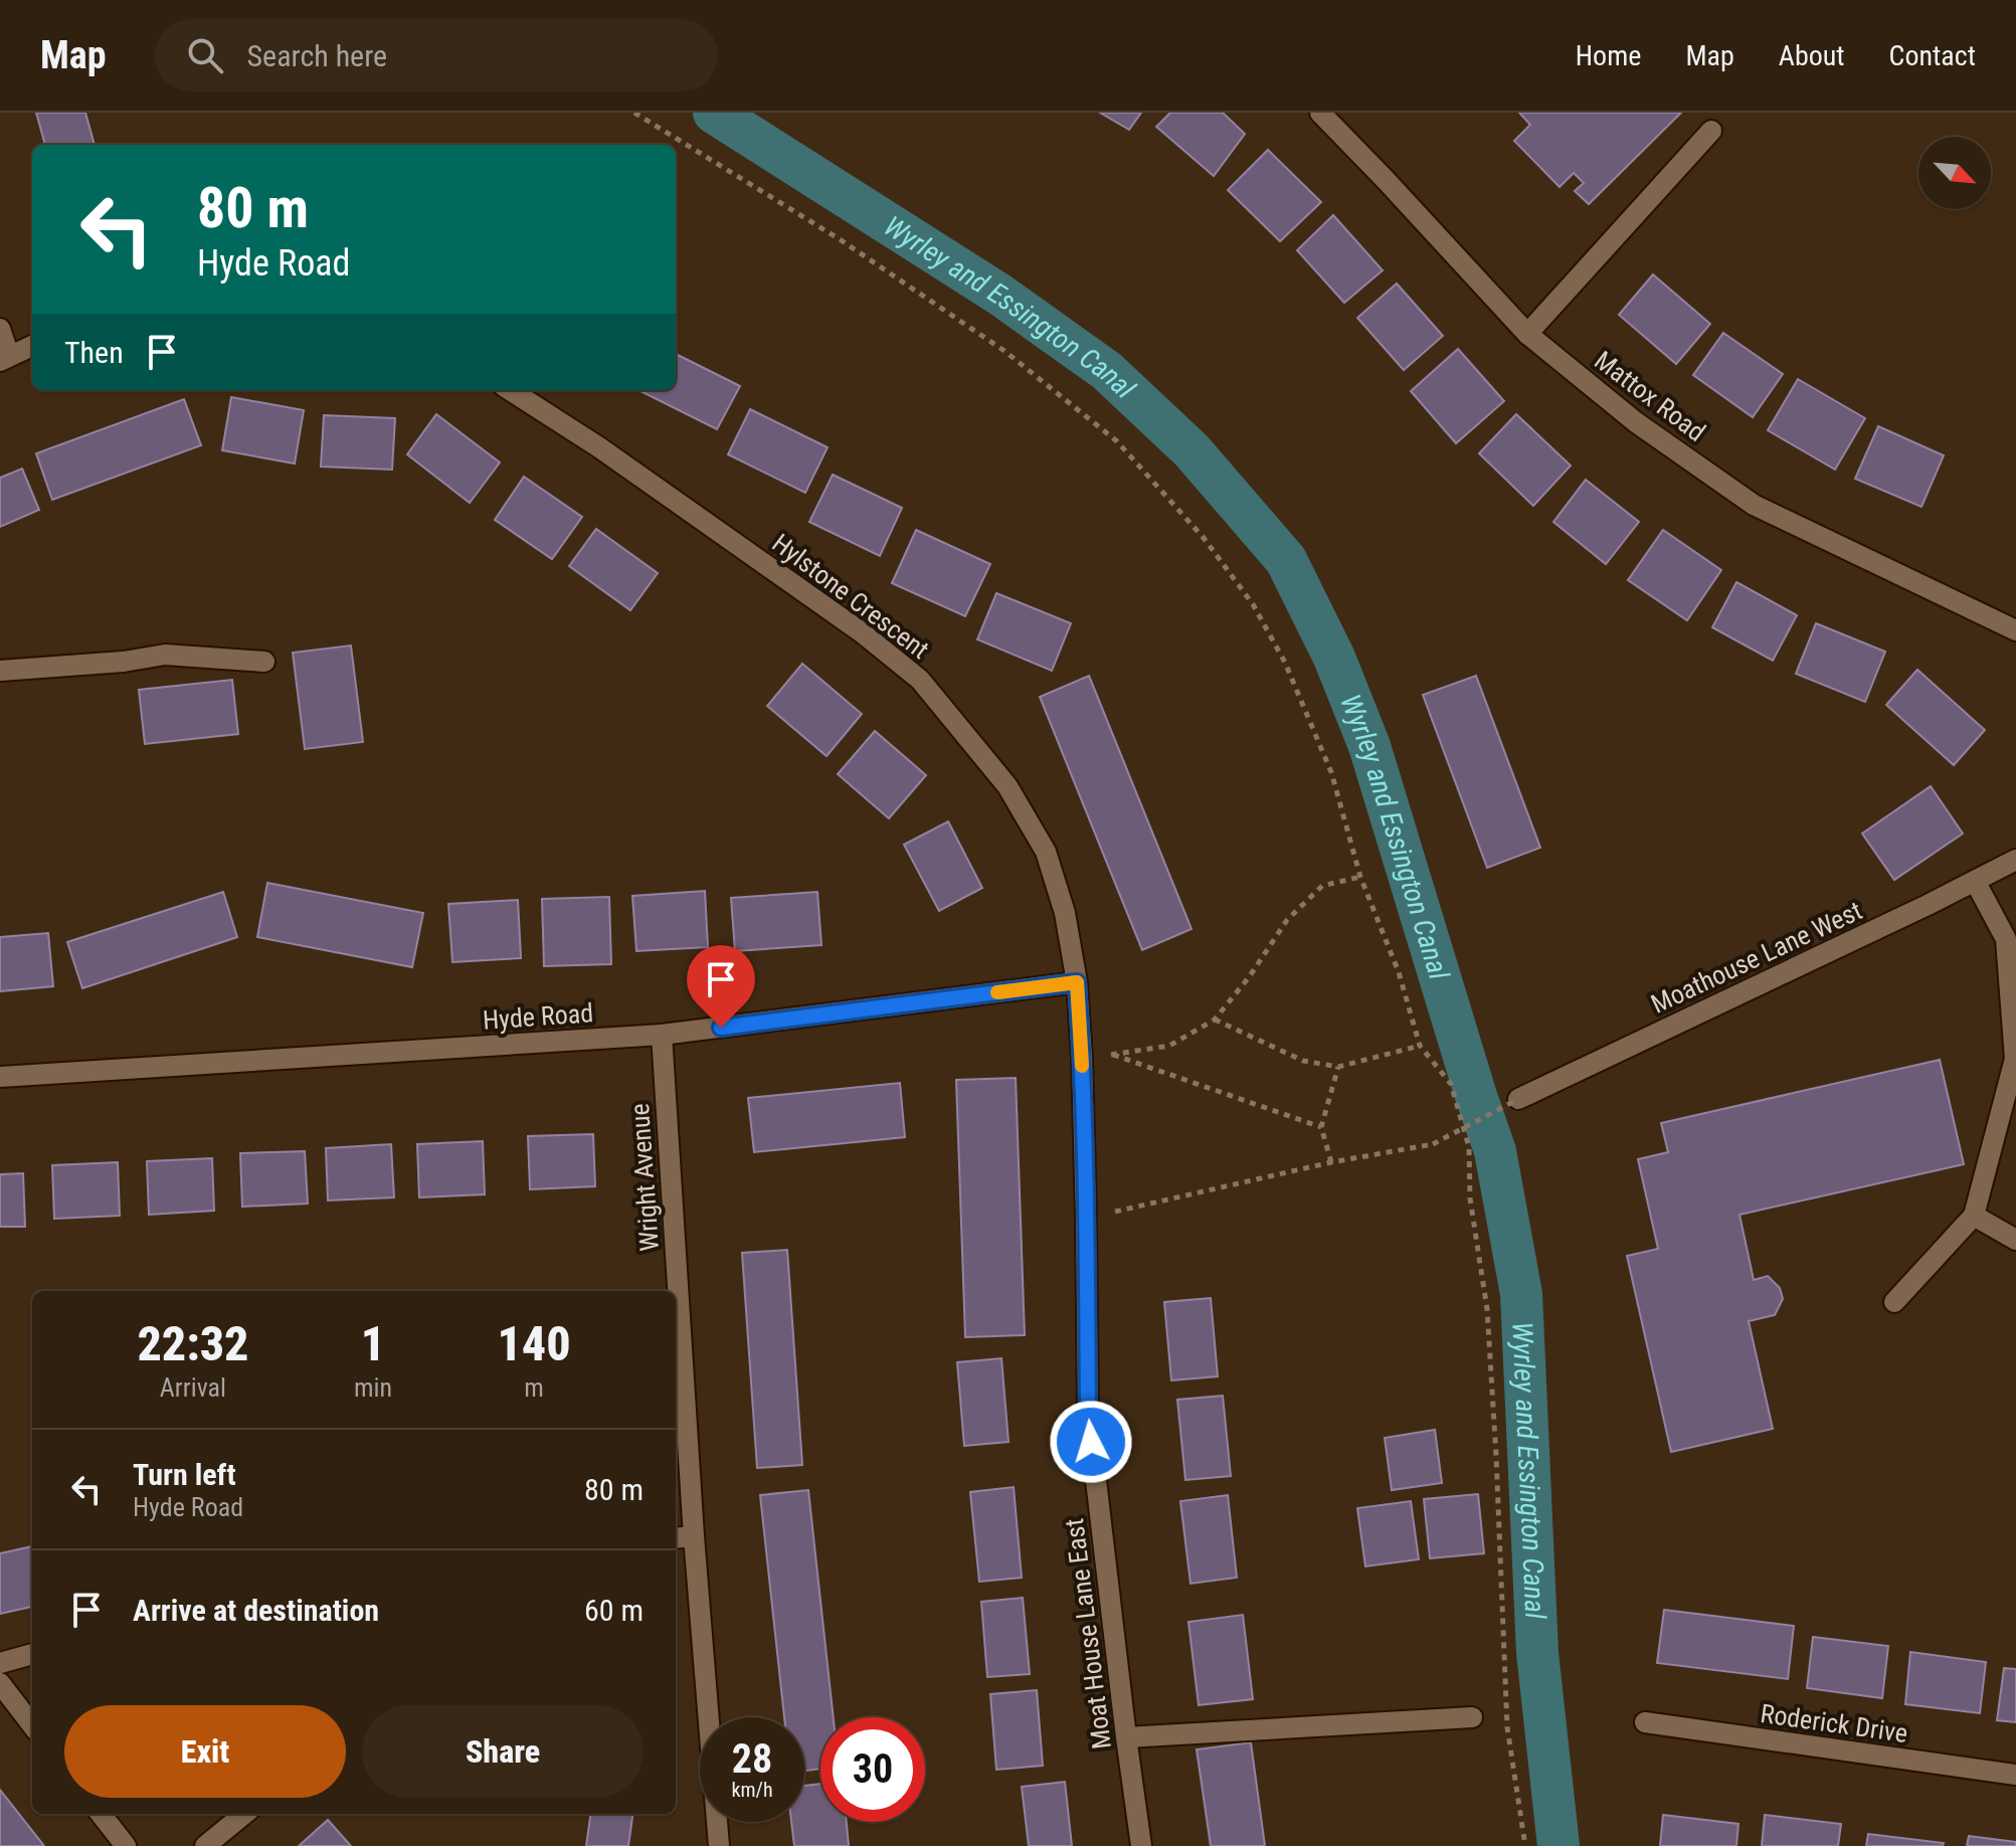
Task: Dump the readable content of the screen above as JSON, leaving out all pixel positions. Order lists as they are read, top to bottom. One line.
{"streets":{"street":["Mattox Road","Hylstone Crescent","Moathouse Lane West","Hyde Road","Wright Avenue","Moat House Lane East","Roderick Drive"]},"crossings":[["Hylstone Crescent","Hyde Road"],["Hylstone Crescent","Moat House Lane East"],["Hyde Road","Wright Avenue"],["Hyde Road","Moat House Lane East"]],"water":["Wyrley and Essington Canal"],"north":"bottom right","page":{"header":"Map","search":"Search here","nav":["Home","Map","About","Contact"],"turn":["80 m","Hyde Road"],"then":"Then","eta":["22:32","Arrival","1","min","140","m"],"list":[{"name":"Turn left","note":"Hyde Road","value":"80 m"},{"name":"Arrive at destination","value":"60 m"}],"buttons":["Exit","Share"],"speed":"28 km/h","limit":"30"}}
